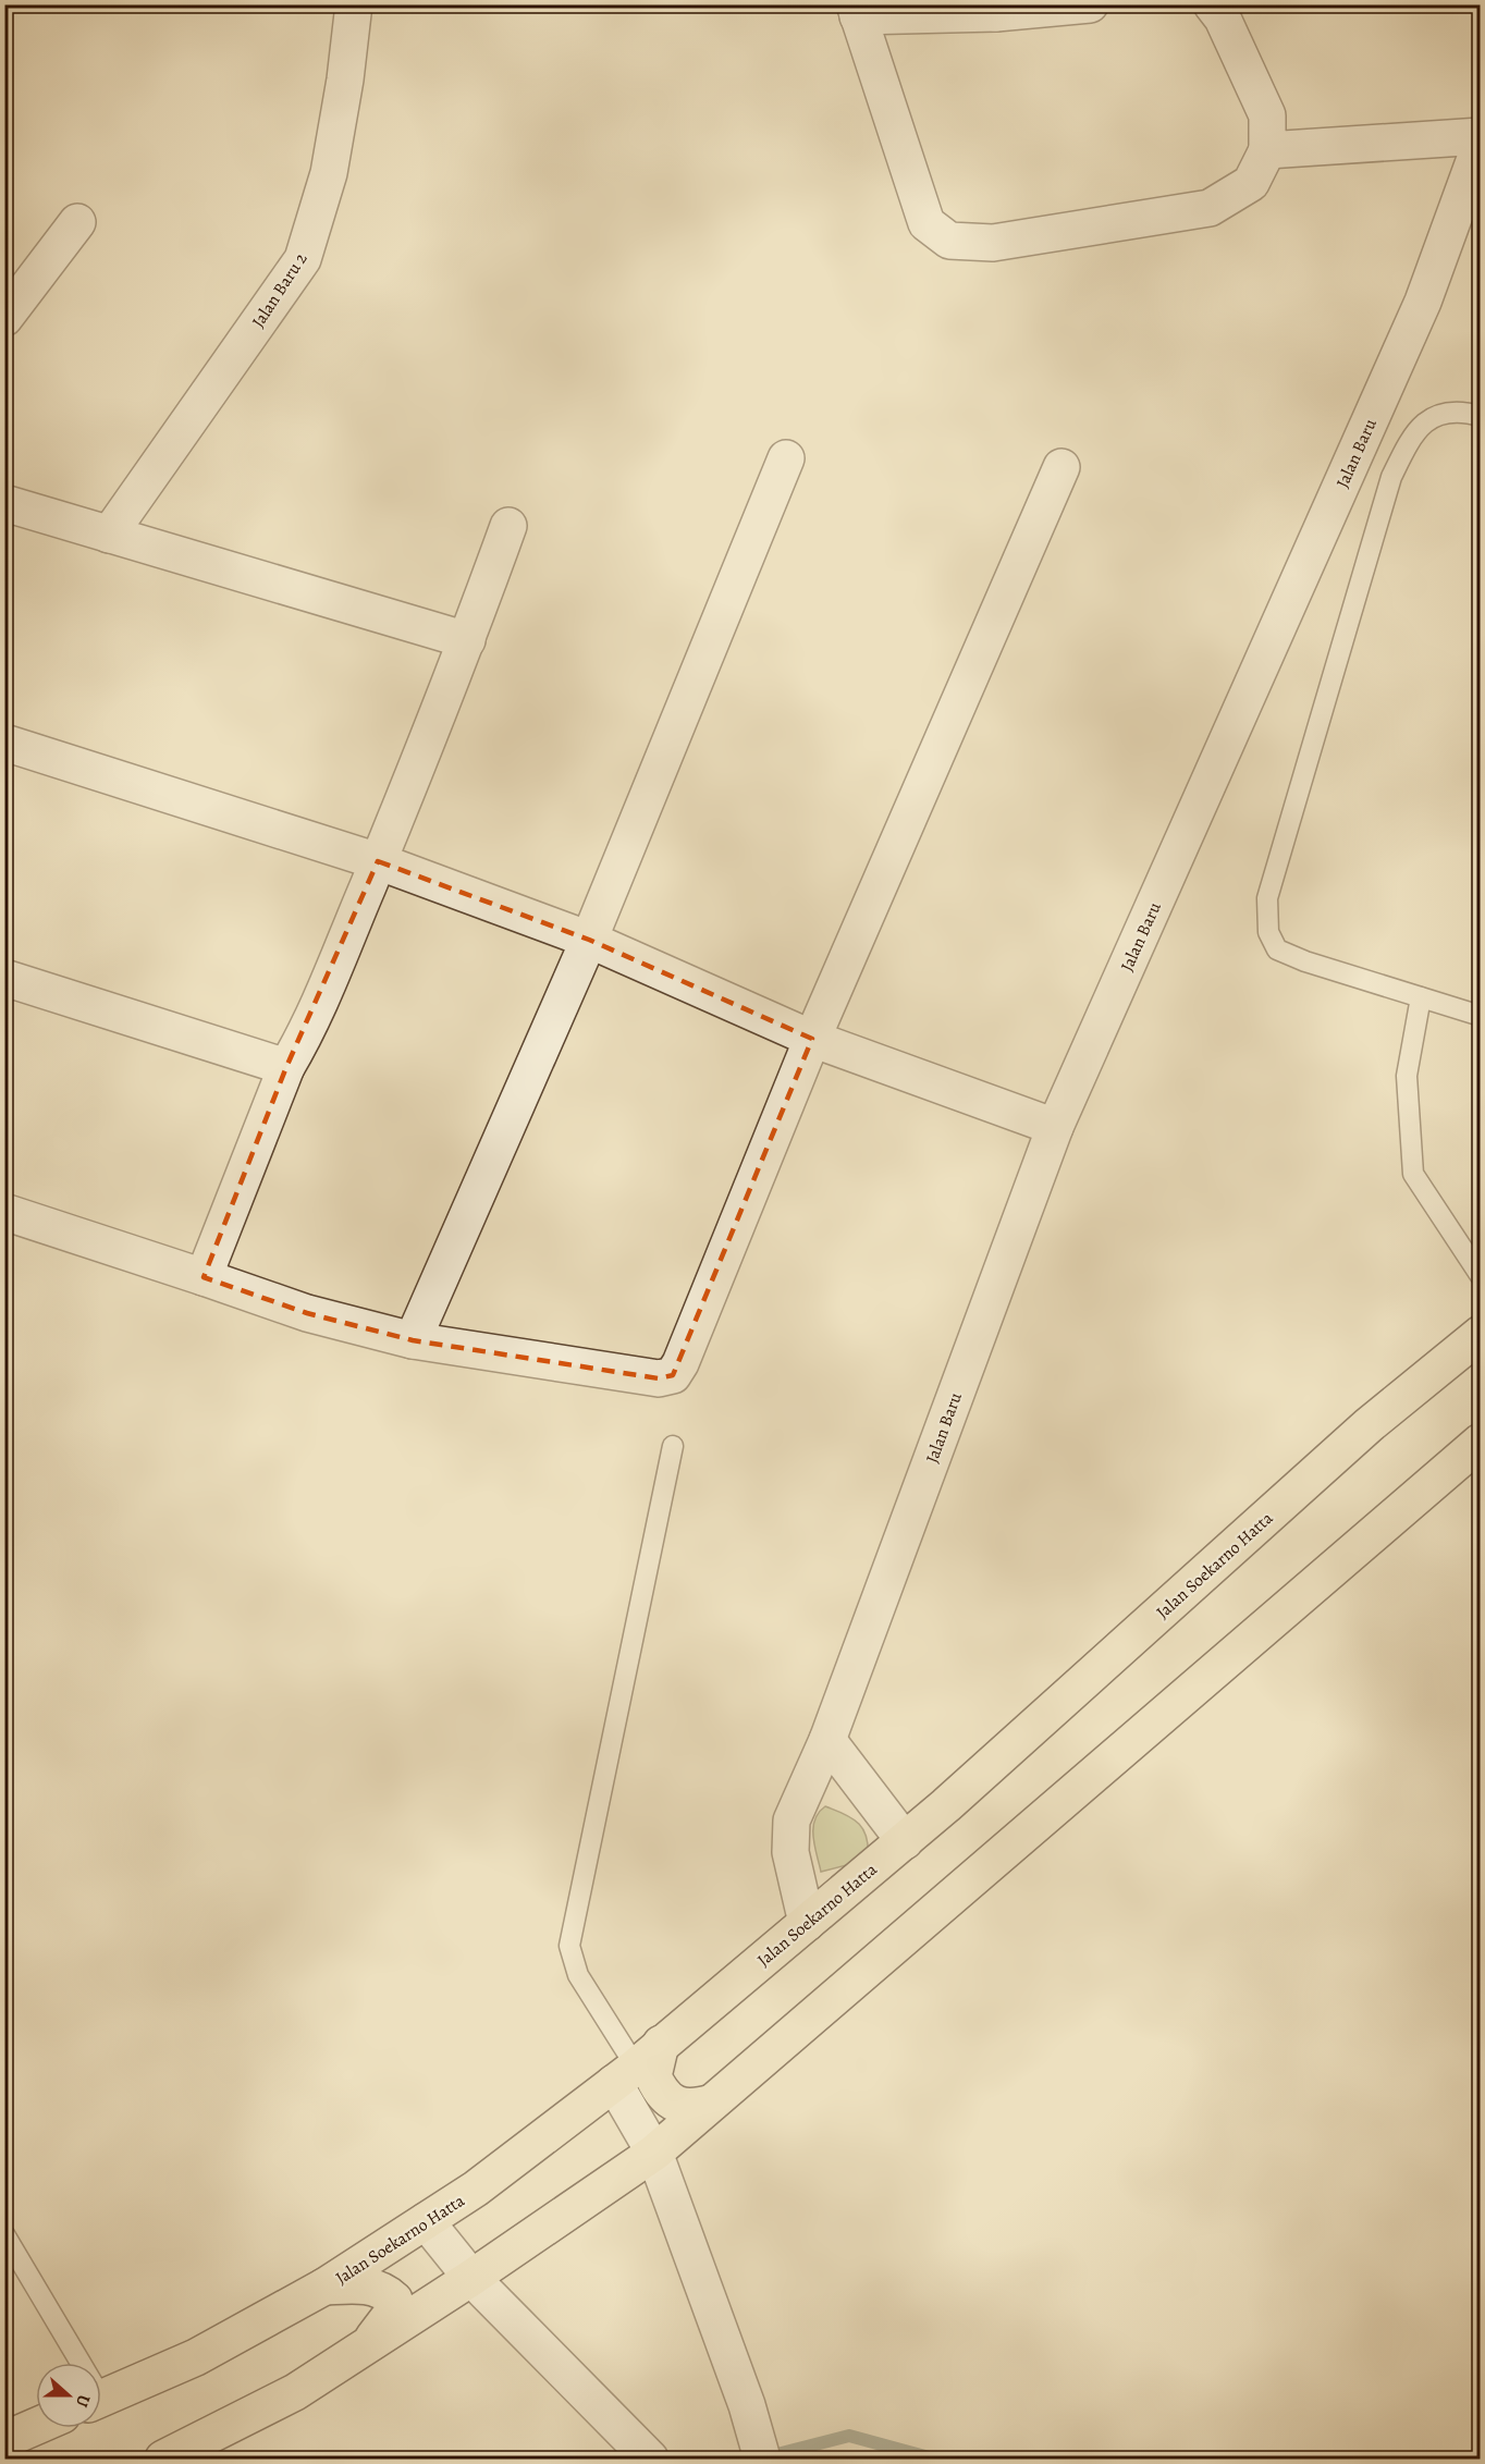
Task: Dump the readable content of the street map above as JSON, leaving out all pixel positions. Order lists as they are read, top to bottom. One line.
{"streets":{"main road":["Jalan Soekarno Hatta"],"street":["Jalan Baru 2","Jalan Baru"]},"crossings":[["Jalan Baru","Jalan Soekarno Hatta"]],"north":"right"}
